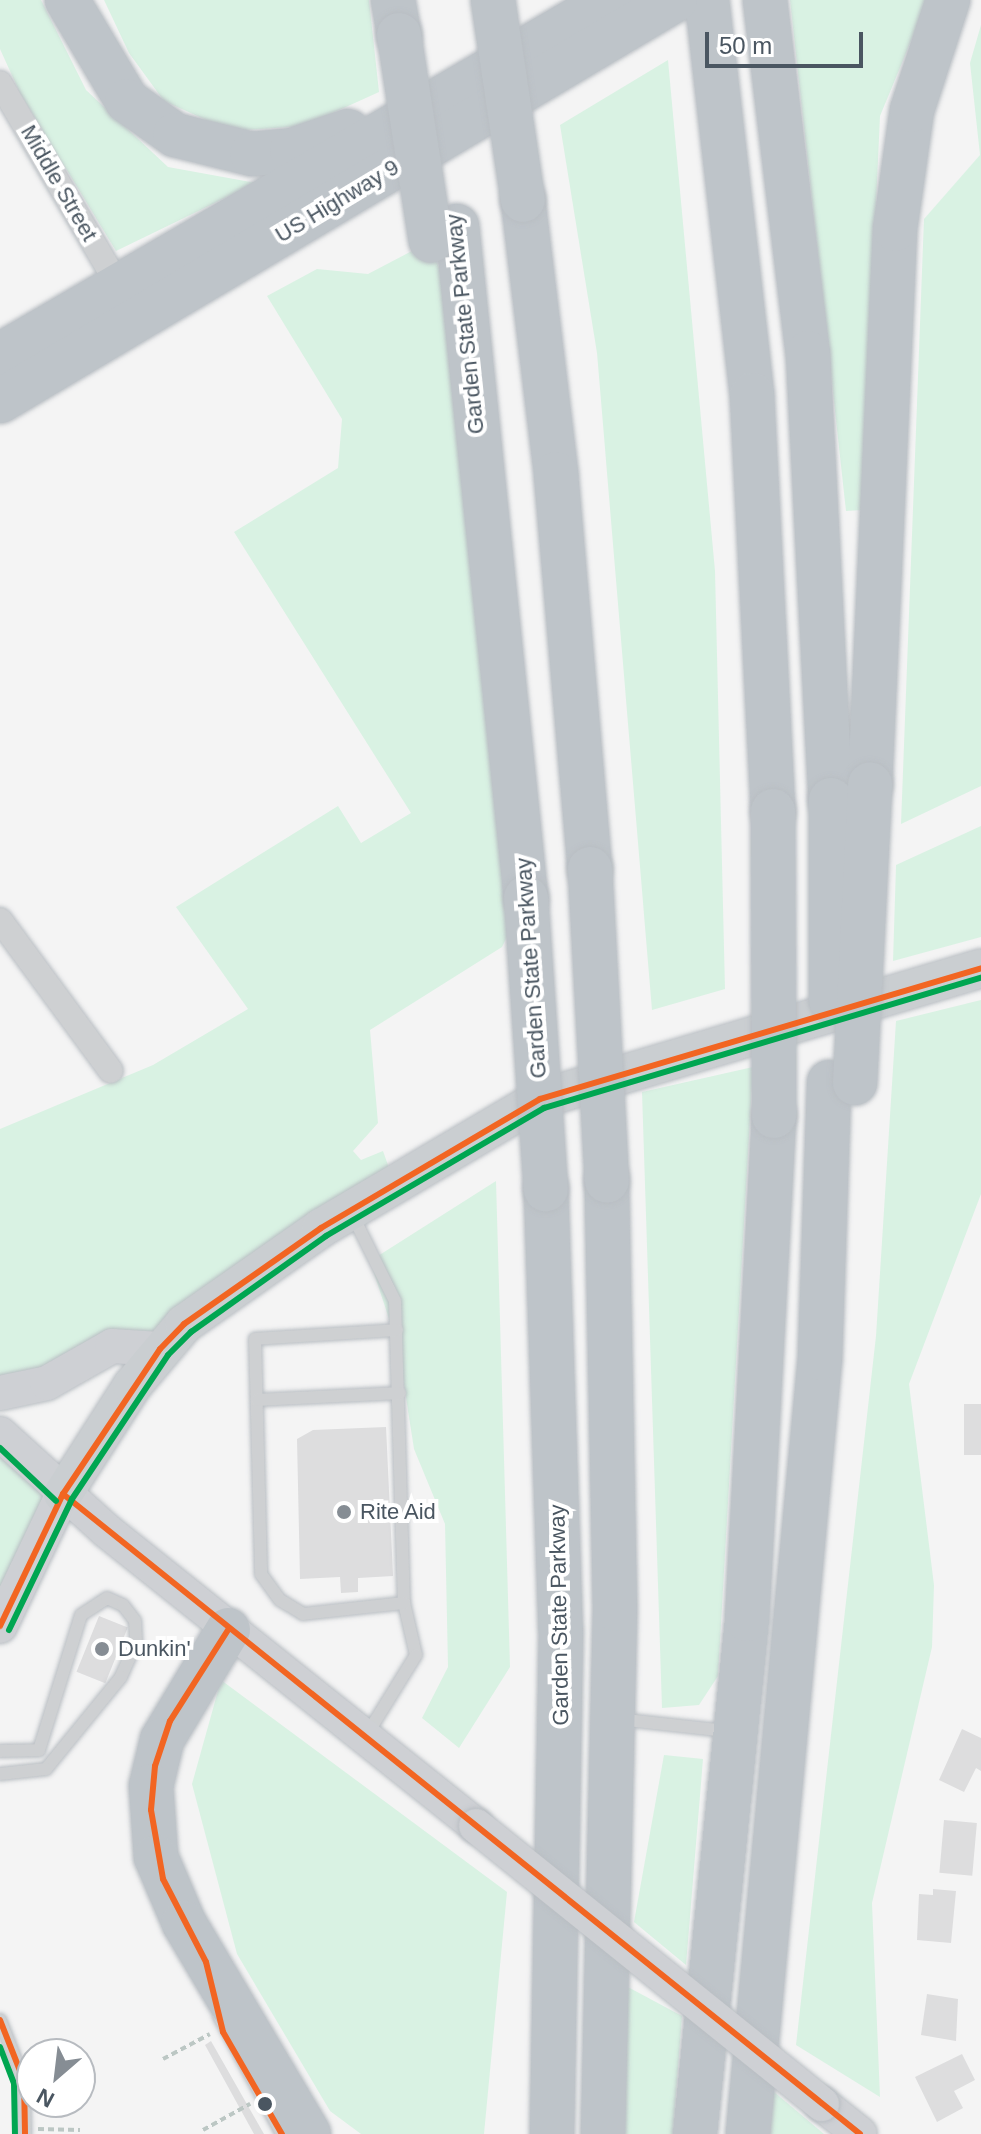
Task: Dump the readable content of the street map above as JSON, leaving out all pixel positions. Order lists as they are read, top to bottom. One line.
{"streets":{"highway":["US Highway 9","Garden State Parkway"],"street":["Middle Street"]},"crossings":[["Middle Street","US Highway 9"]],"places":["Rite Aid","Dunkin'"],"scale_bar":"50 m","north":"bottom left"}
